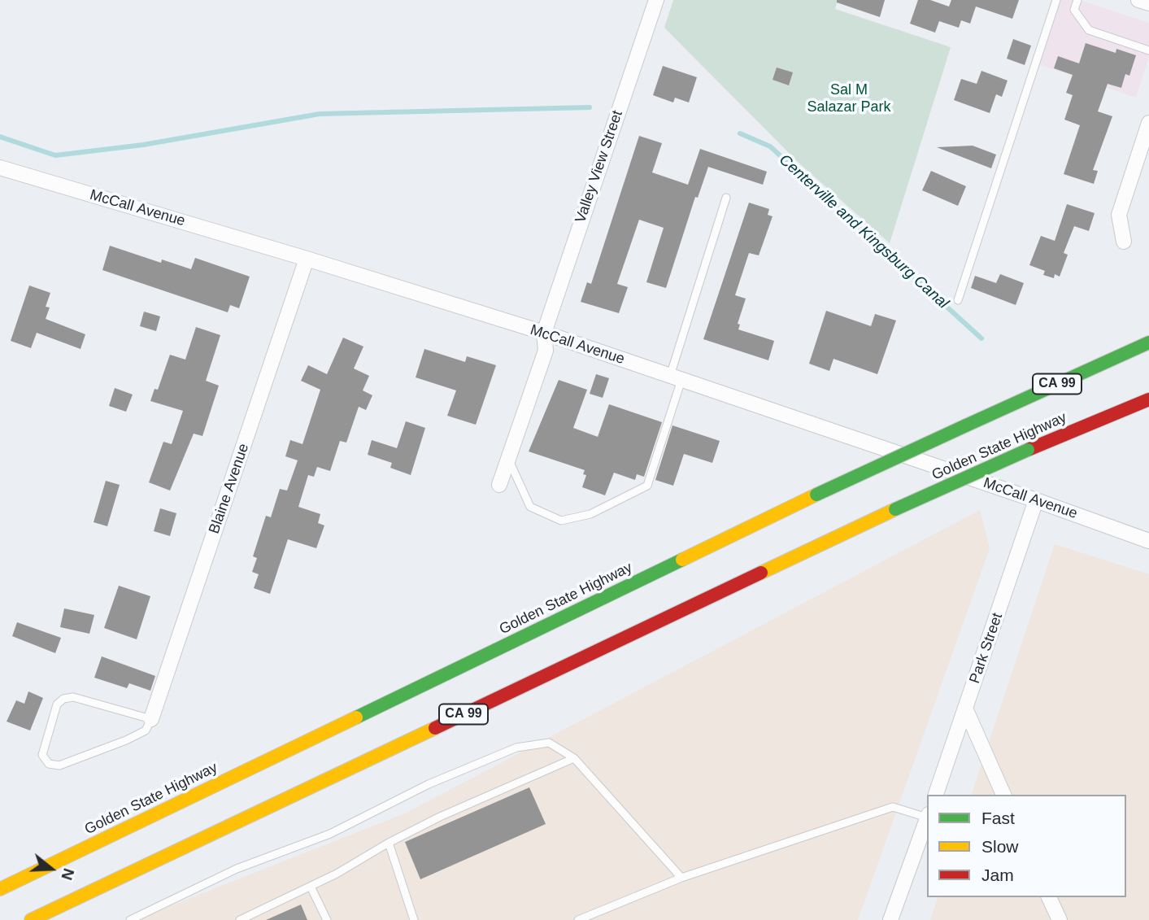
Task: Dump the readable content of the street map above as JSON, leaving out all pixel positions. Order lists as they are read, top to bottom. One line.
{"streets":{"highway":["CA 99","Golden State Highway"],"street":["Valley View Street","McCall Avenue","Blaine Avenue","Park Street"]},"crossings":[["Valley View Street","McCall Avenue"],["McCall Avenue","Blaine Avenue"],["McCall Avenue","Park Street"]],"water":["Centerville and Kingsburg Canal"],"parks":["Sal M Salazar Park"],"legend":["Fast","Slow","Jam"],"north":"right"}
